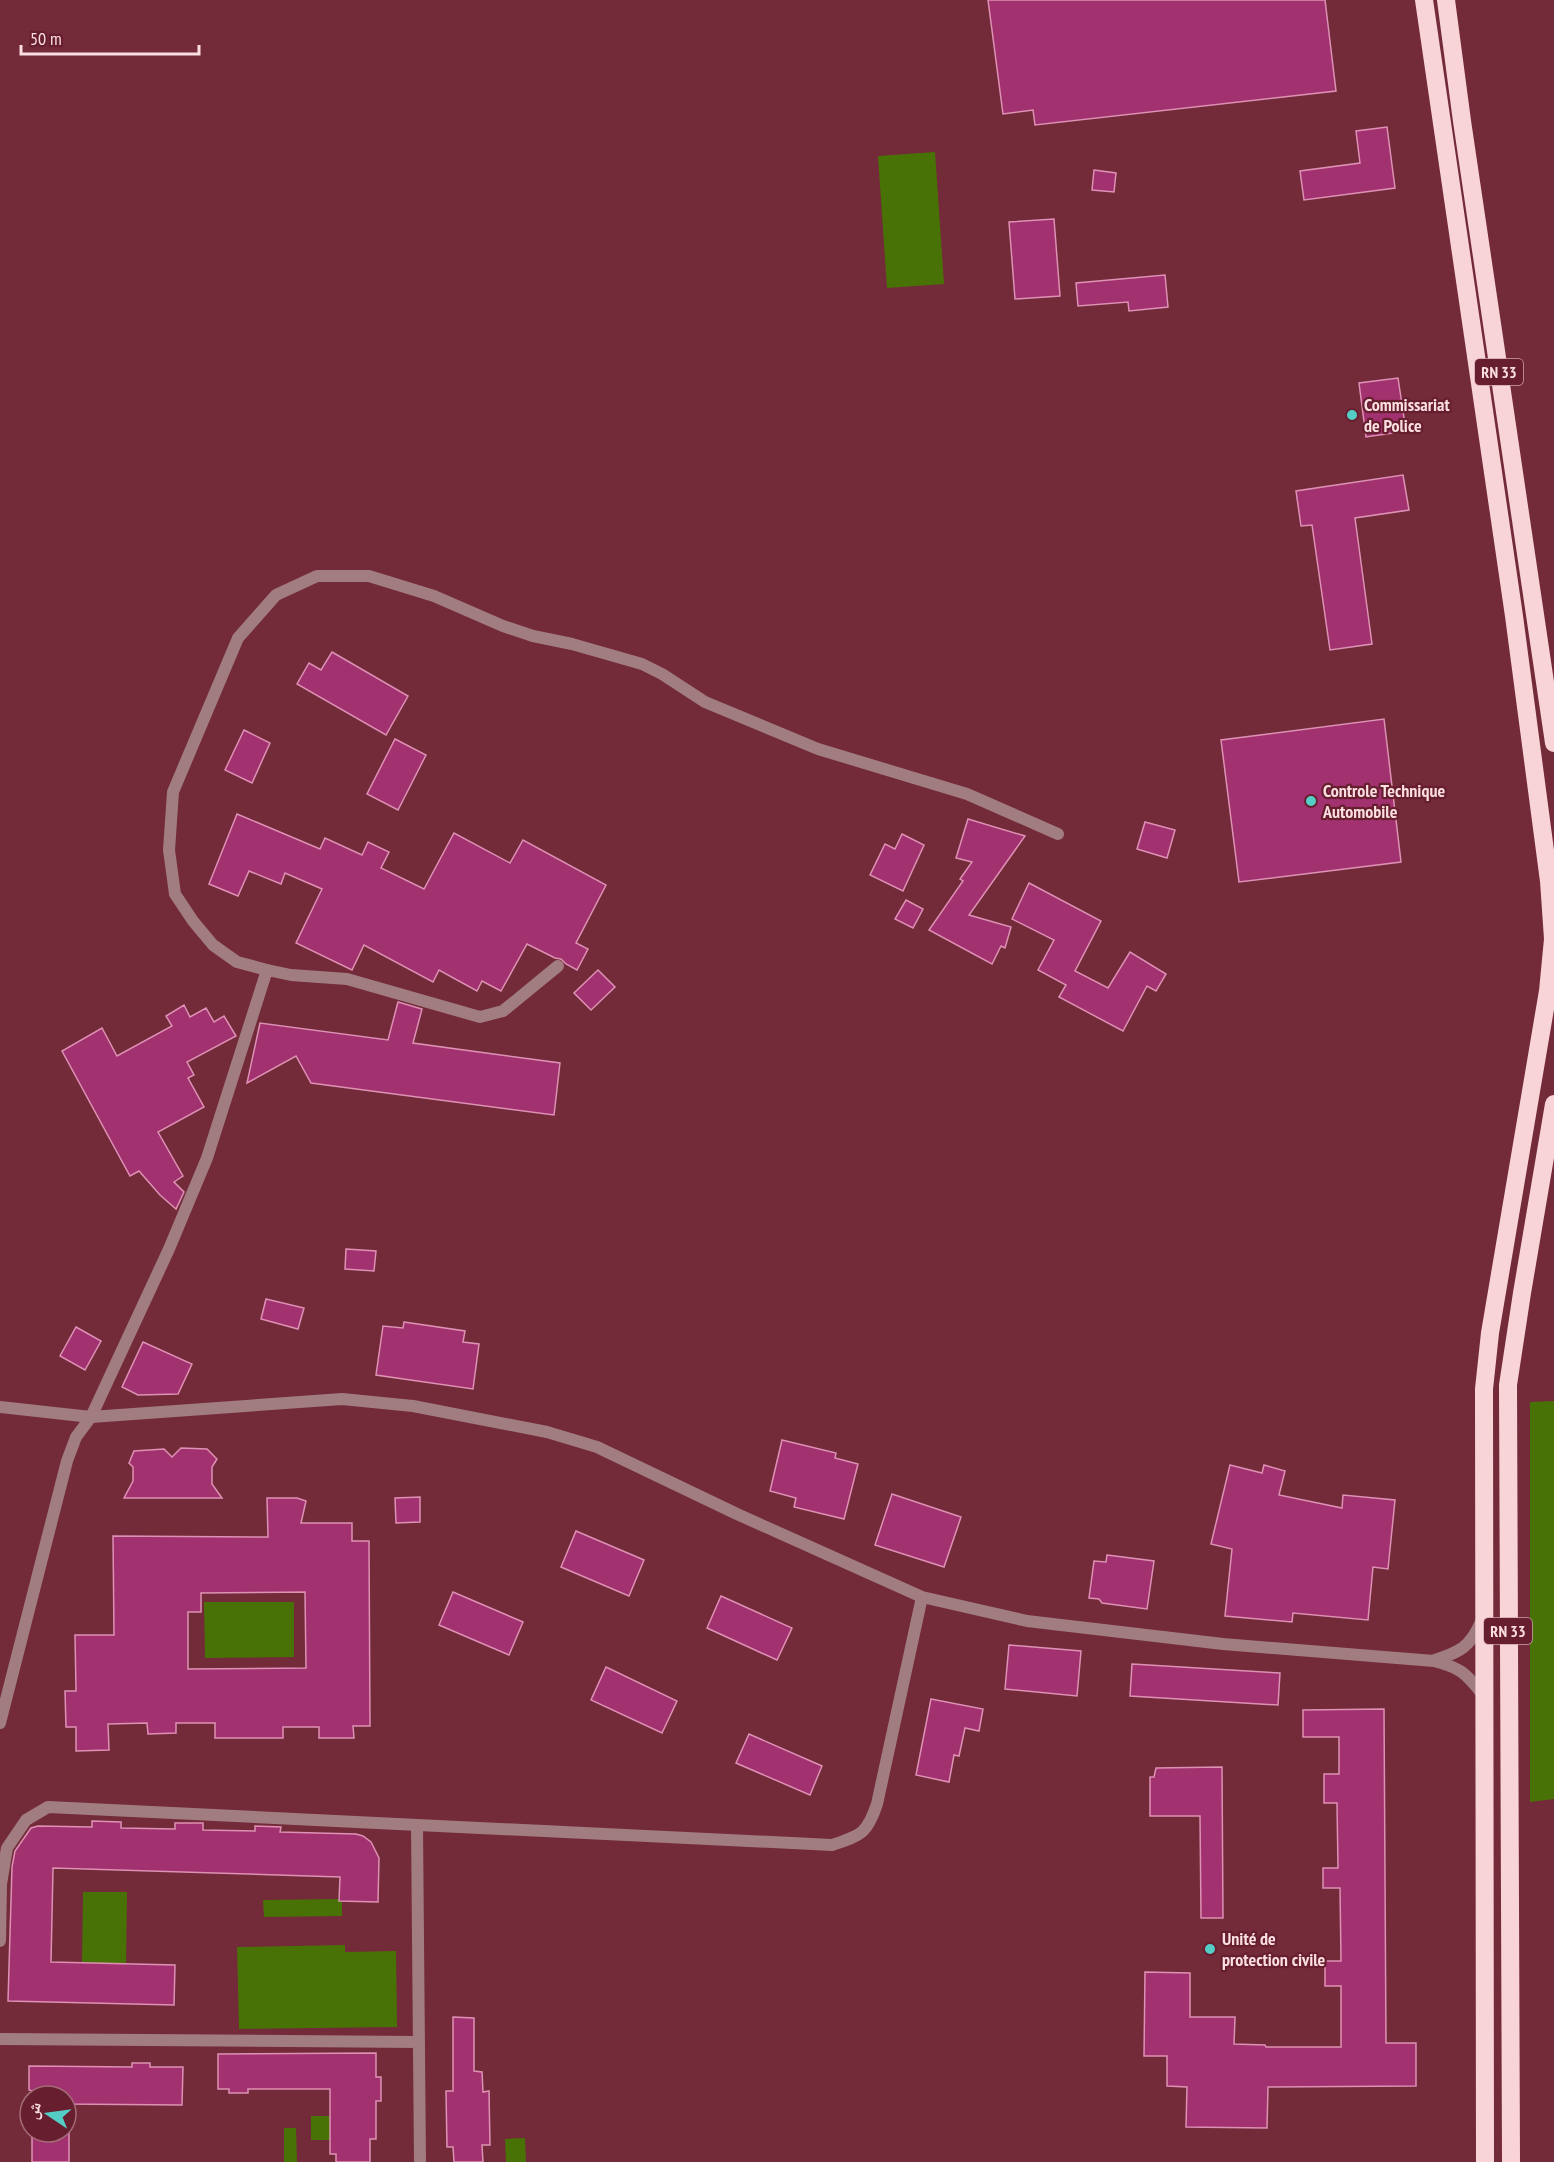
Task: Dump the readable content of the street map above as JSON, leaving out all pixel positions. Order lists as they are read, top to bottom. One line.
{"streets":{"highway":["RN 33"]},"places":["Commissariat de Police","Controle Technique Automobile","Unité de protection civile"],"scale_bar":"50 m","north":"left"}
